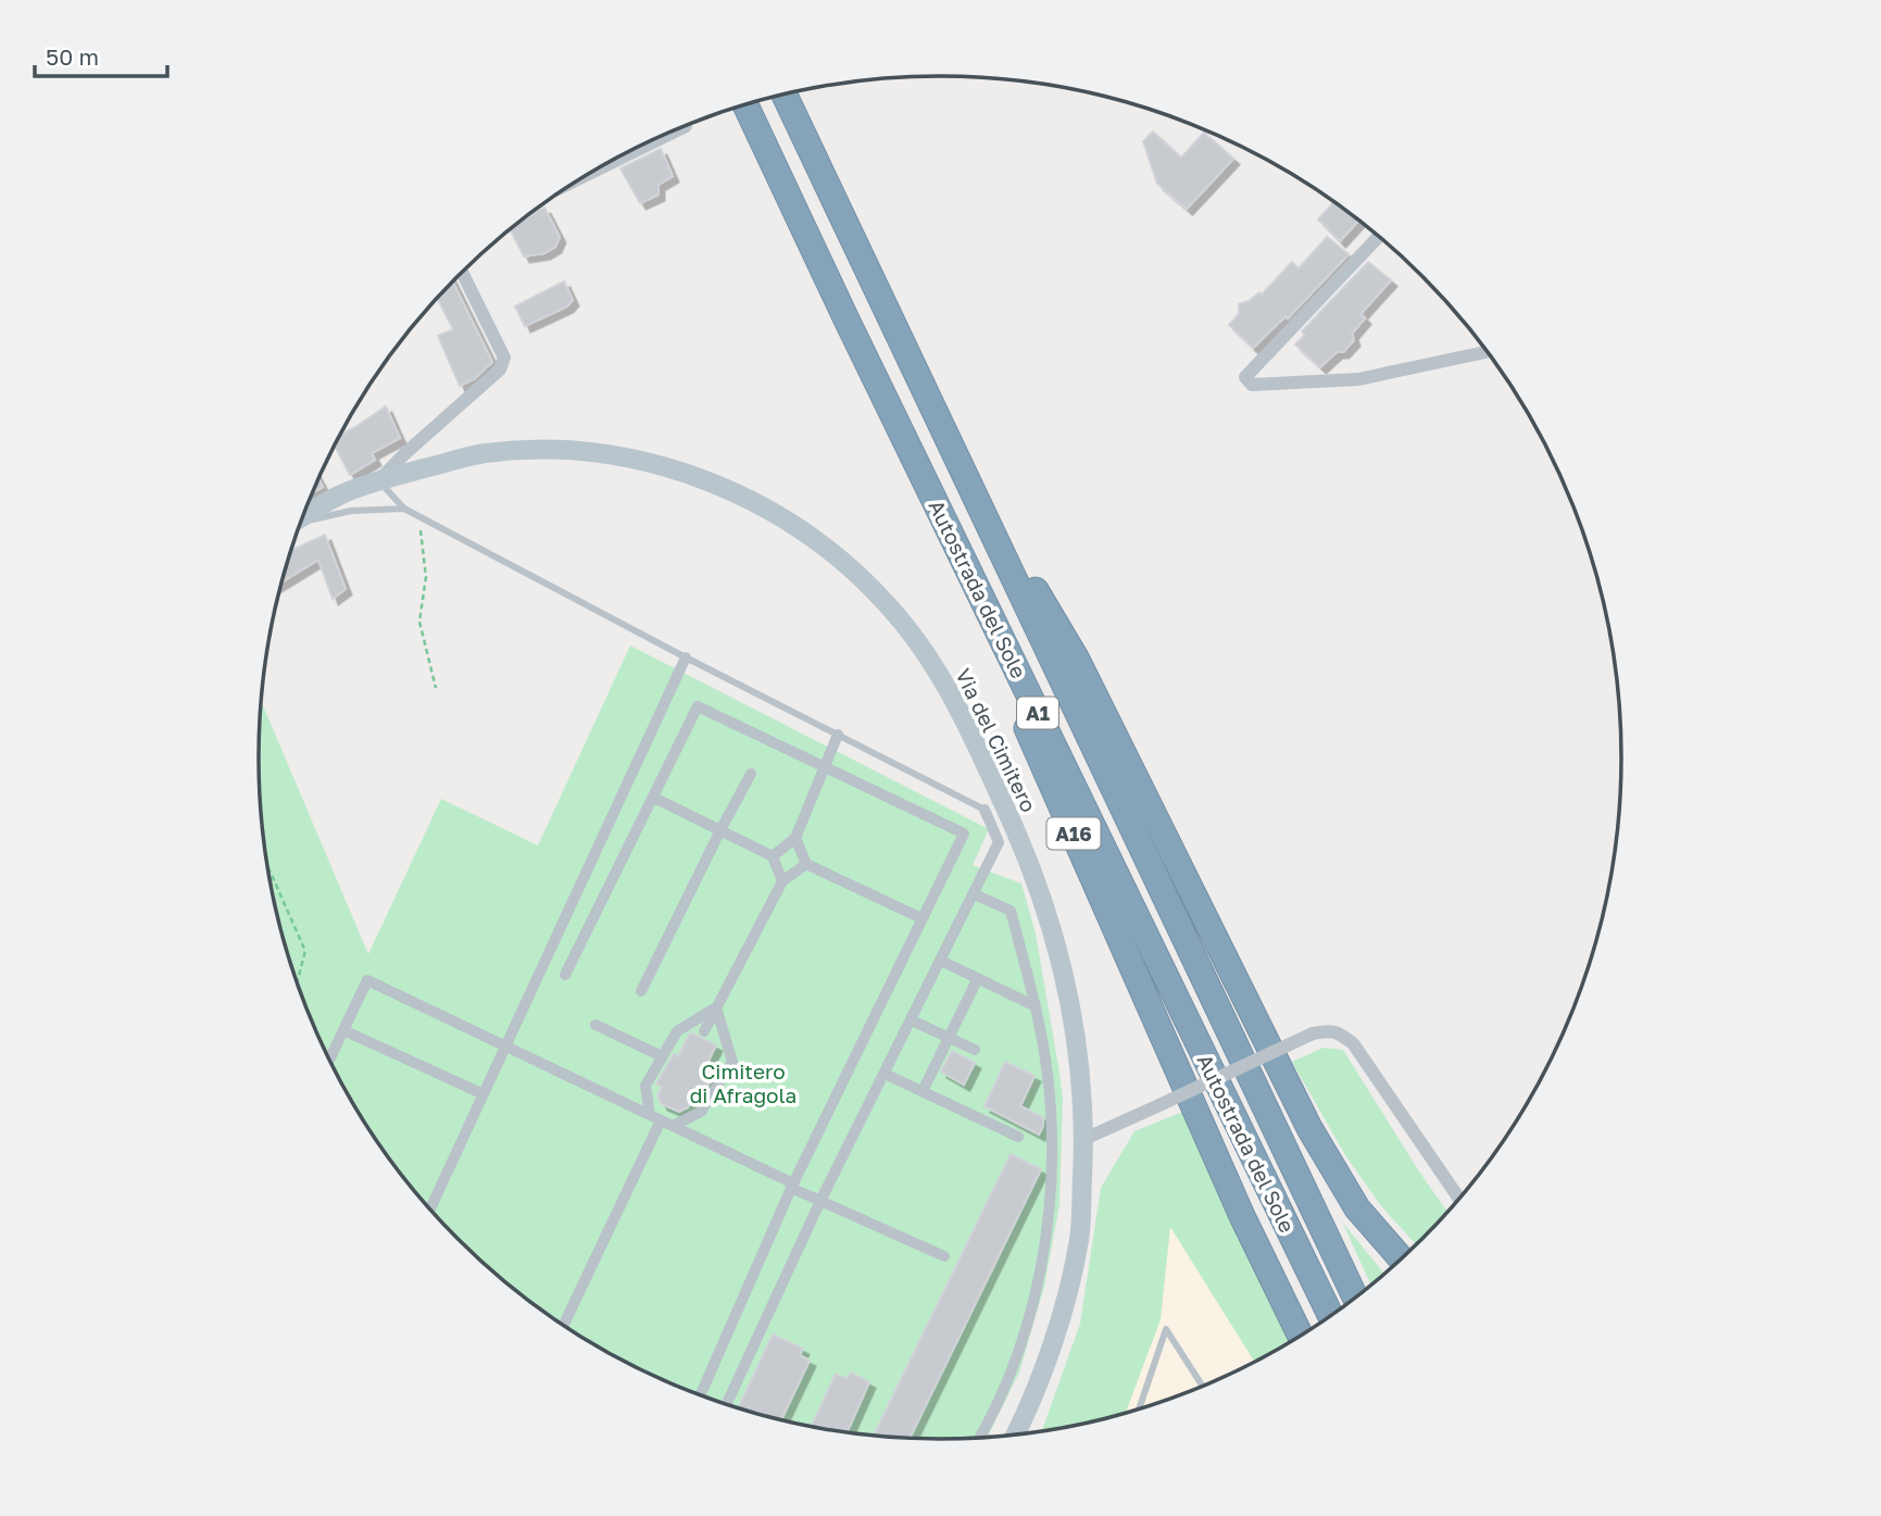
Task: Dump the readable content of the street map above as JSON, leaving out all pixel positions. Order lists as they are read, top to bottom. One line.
{"streets":{"highway":["Autostrada del Sole","A1","A16"],"main road":["Via del Cimitero"]},"crossings":[["Autostrada del Sole","A16"]],"parks":["Cimitero di Afragola"],"scale_bar":"50 m"}
